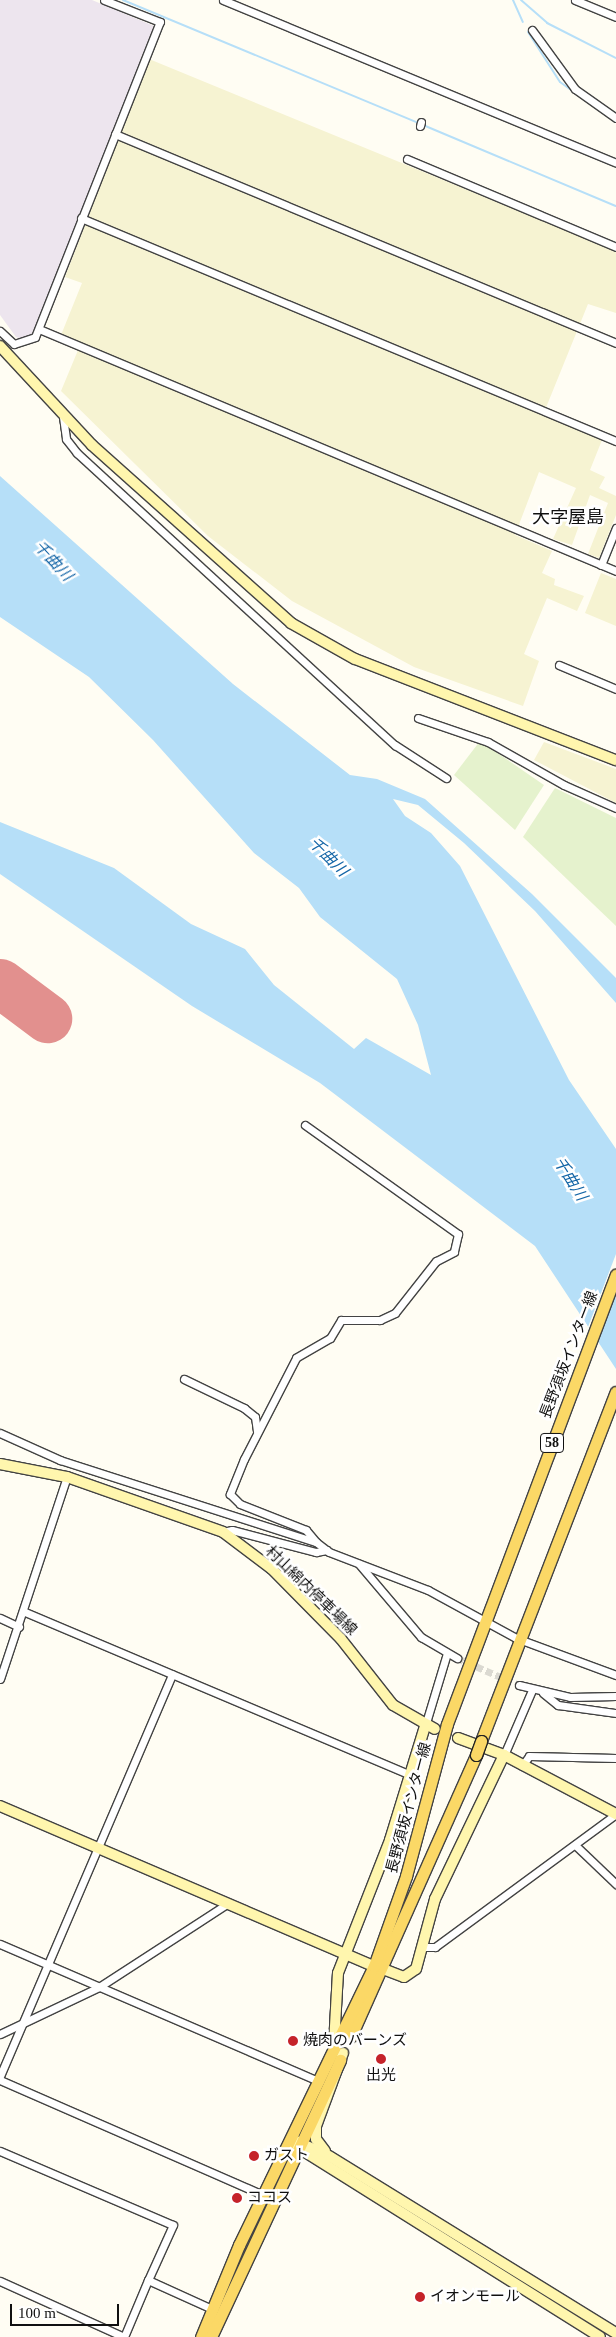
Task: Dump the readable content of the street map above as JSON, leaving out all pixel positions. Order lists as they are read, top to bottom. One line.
{"streets":{"main road":["長野須坂インター線","58"],"street":["村山綿内停車場線"]},"districts":["大字屋島"],"water":["千曲川"],"places":["焼肉のバーンズ","出光","ガスト","ココス","イオンモール"],"scale_bar":"100 m"}
